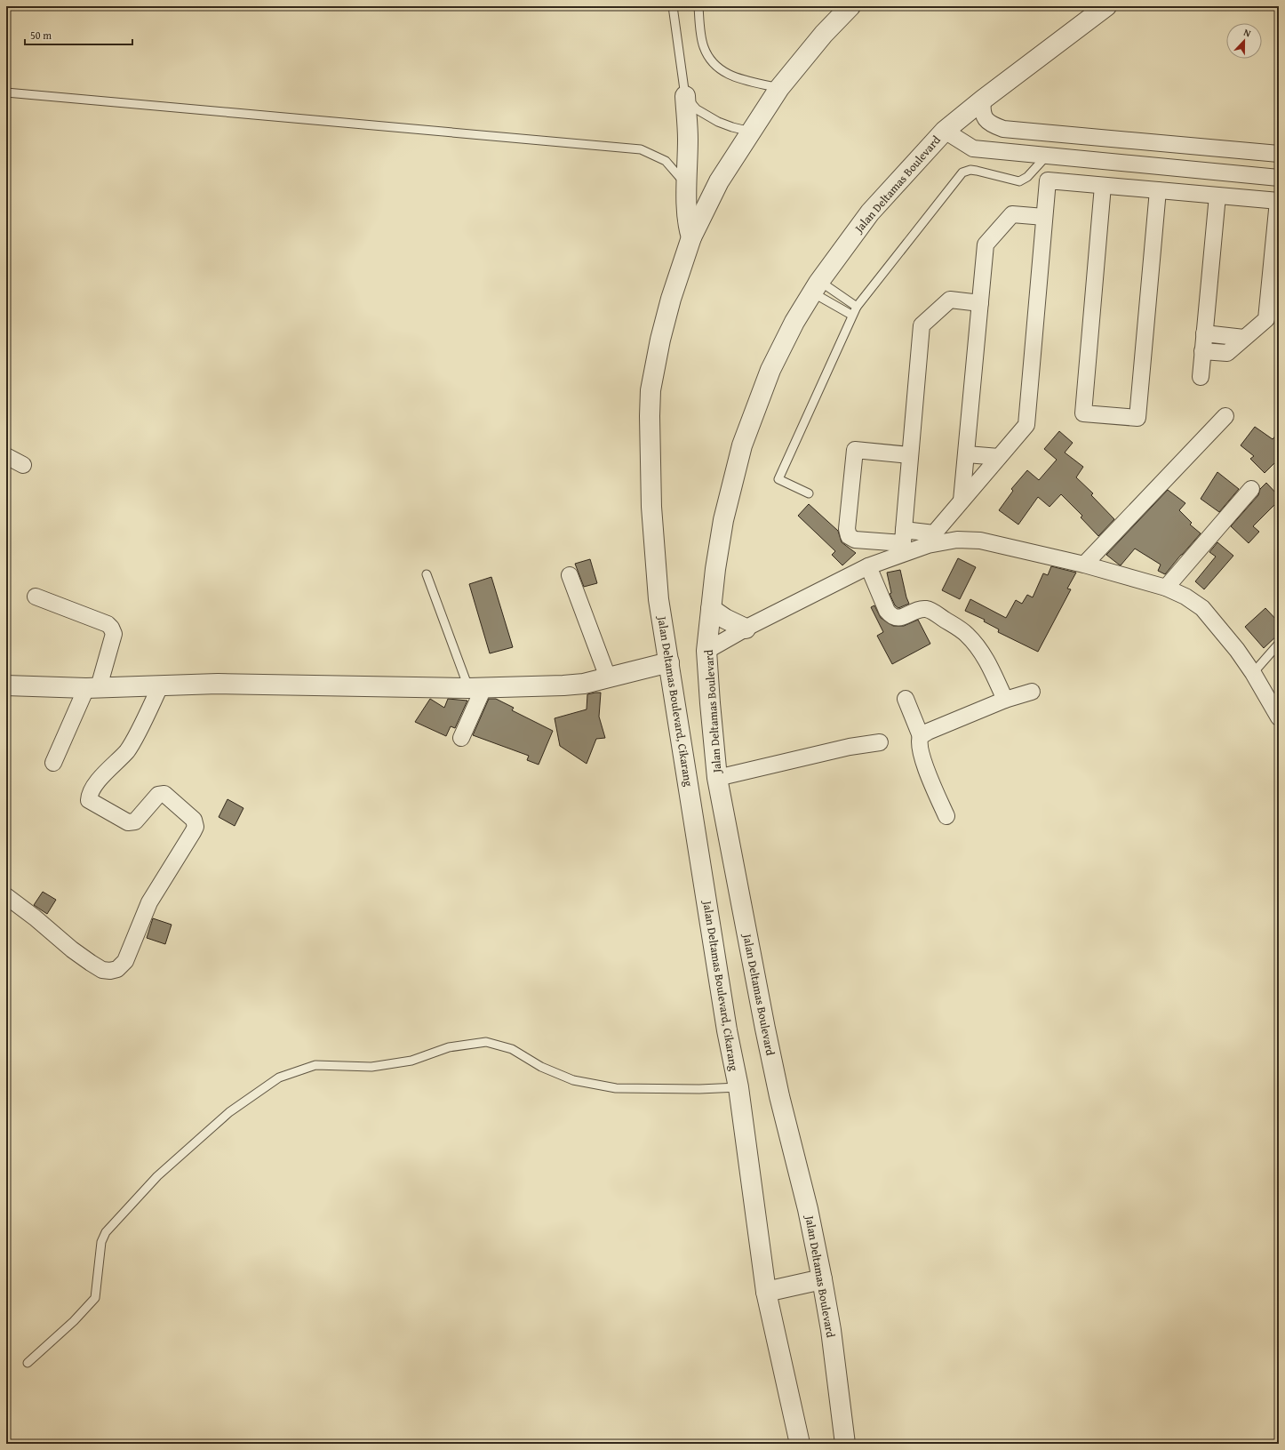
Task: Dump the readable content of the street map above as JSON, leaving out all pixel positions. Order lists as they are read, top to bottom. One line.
{"streets":{"street":["Jalan Deltamas Boulevard","Jalan Deltamas Boulevard, Cikarang"]},"scale_bar":"50 m","north":"top"}
